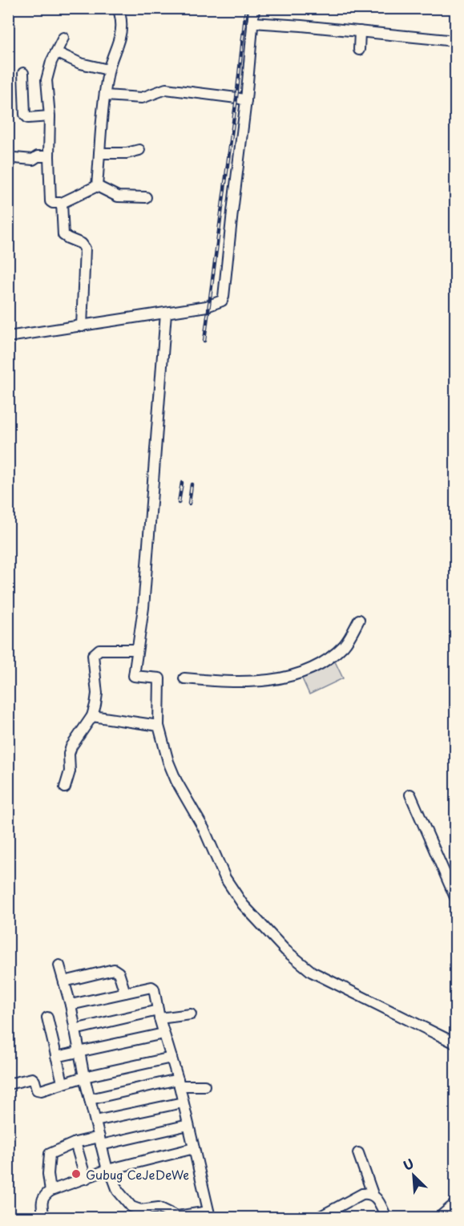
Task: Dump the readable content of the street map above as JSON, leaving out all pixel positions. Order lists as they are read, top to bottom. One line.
{"places":["Gubug CeJeDeWe"],"north":"top left"}
